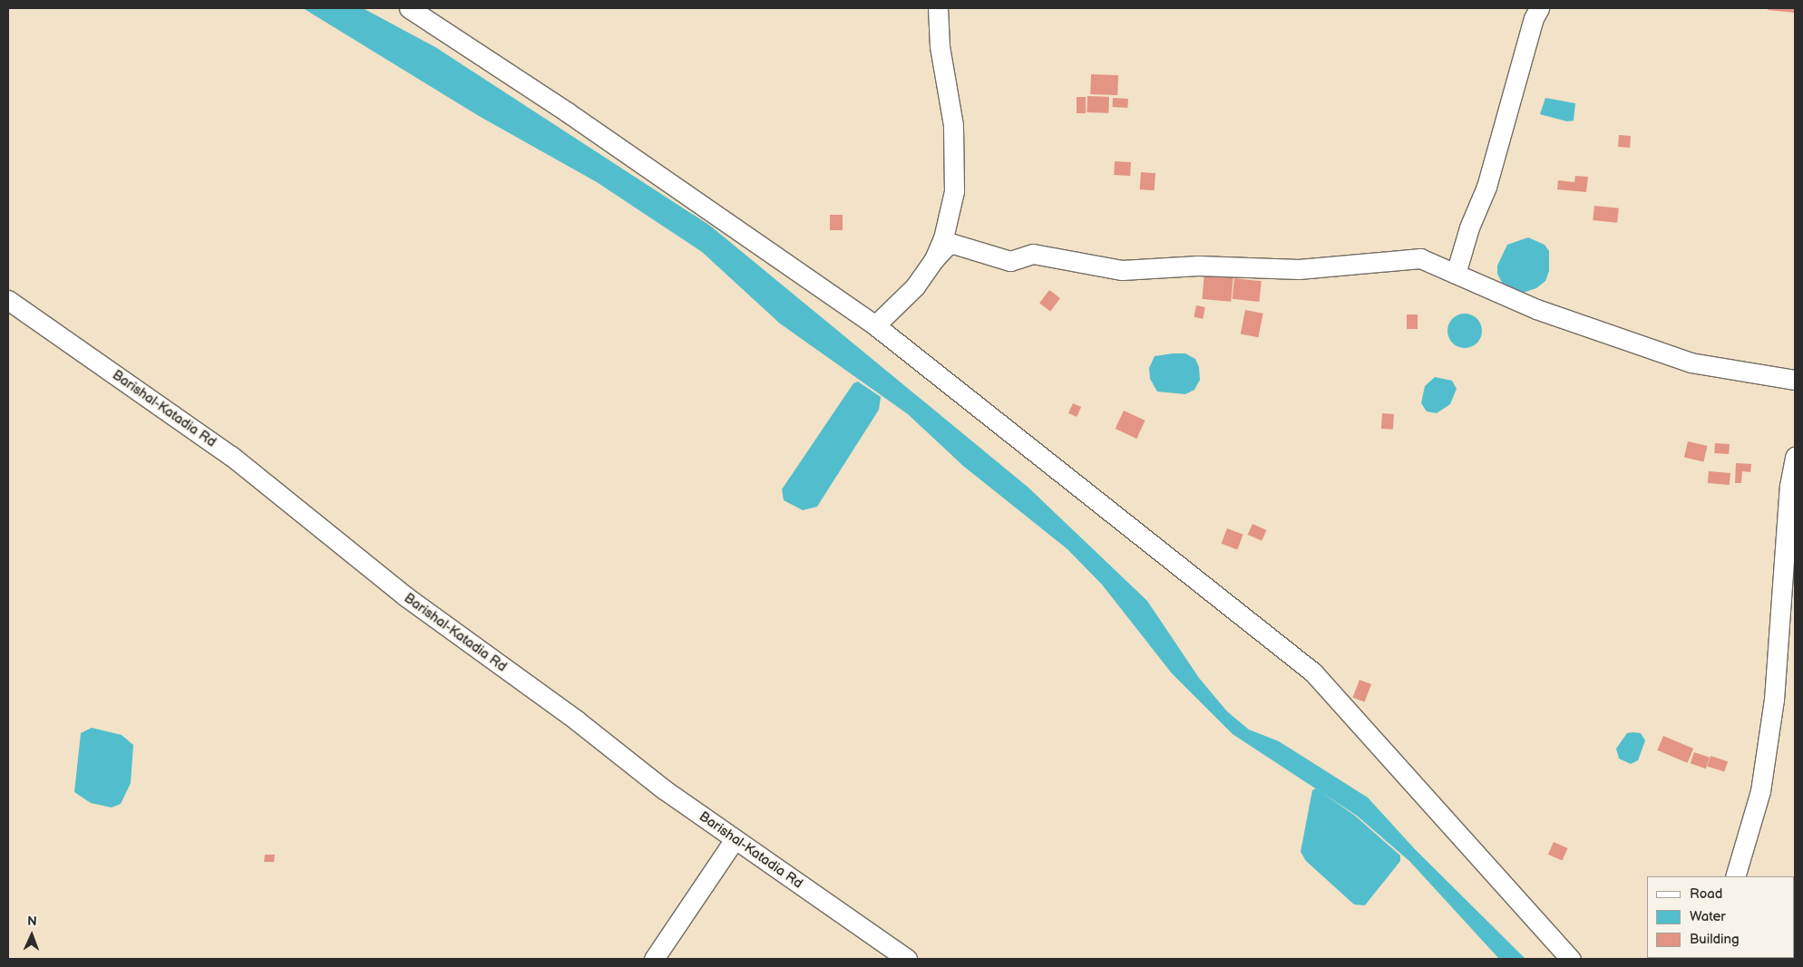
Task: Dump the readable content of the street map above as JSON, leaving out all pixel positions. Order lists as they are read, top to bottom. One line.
{"streets":{"street":["Barishal-Katadia Rd"]},"legend":["Road","Water","Building"],"north":"top"}
